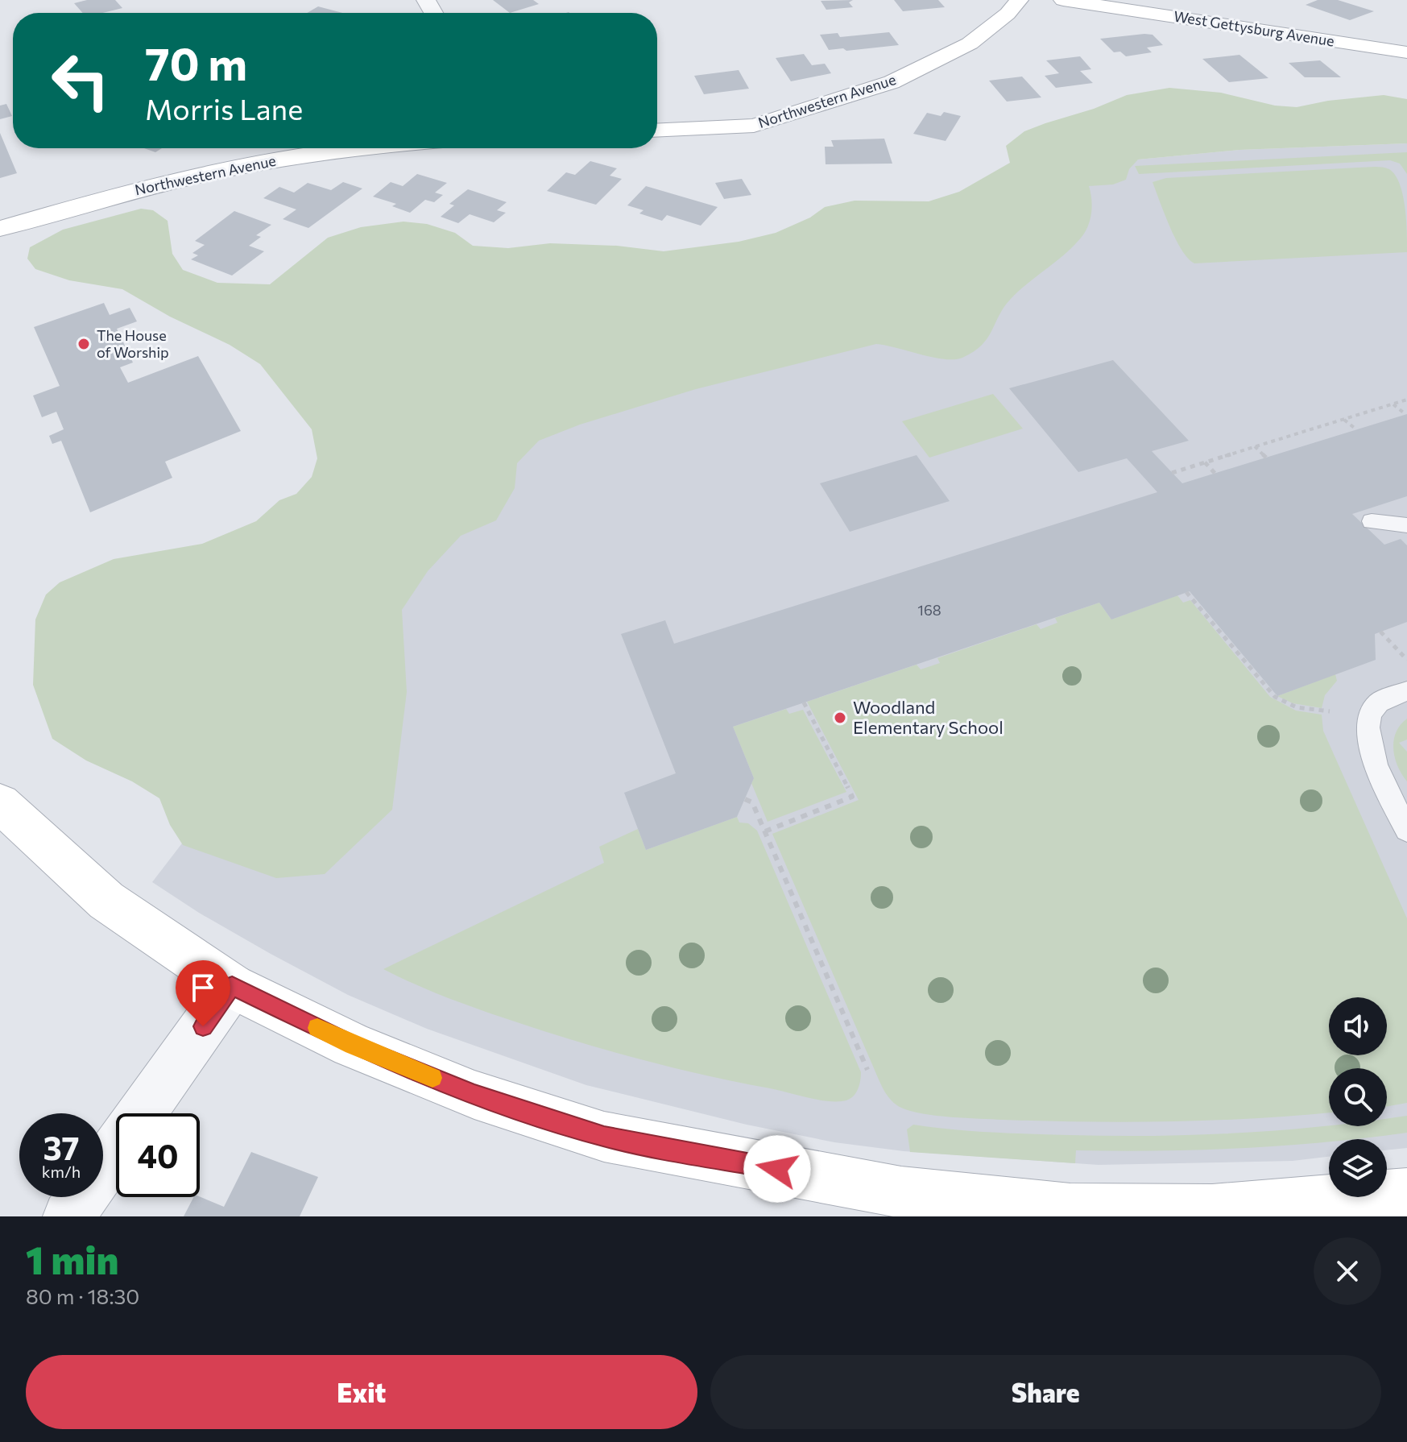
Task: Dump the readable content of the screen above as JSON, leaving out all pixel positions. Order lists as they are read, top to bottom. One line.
{"streets":{"street":["West Gettysburg Avenue","Northwestern Avenue"]},"places":["The House of Worship","Woodland Elementary School"],"house_numbers":["168"],"page":{"turn":["70 m","Morris Lane"],"speed":"37 km/h","limit":"40","heading":["1 min","80 m · 18:30"],"buttons":["Exit","Share"]}}
